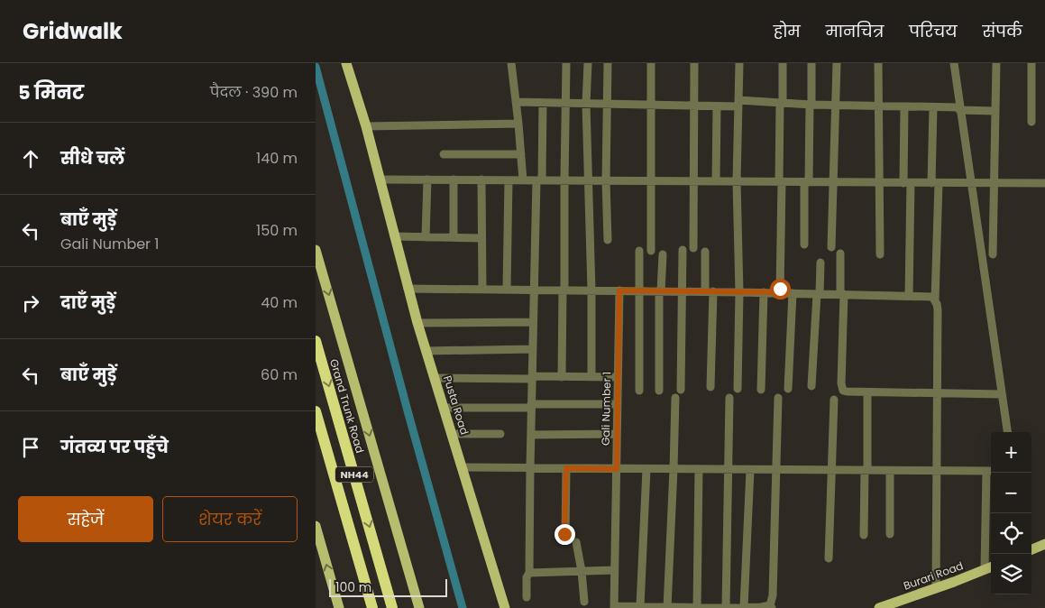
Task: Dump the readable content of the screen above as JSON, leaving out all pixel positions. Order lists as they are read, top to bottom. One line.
{"streets":{"highway":["Grand Trunk Road","NH44"],"main road":["Pusta Road","Burari Road"],"street":["Gali Number 1"]},"scale_bar":"100 m","page":{"header":"Gridwalk","nav":["होम","मानचित्र","परिचय","संपर्क"],"heading":["5 मिनट","पैदल · 390 m"],"list":[["सीधे चलें","140 m"],["बाएँ मुड़ें","Gali Number 1","150 m"],["दाएँ मुड़ें","40 m"],["बाएँ मुड़ें","60 m"],"गंतव्य पर पहुँचे"],"map_buttons":["+","−"],"buttons":["सहेजें","शेयर करें"],"scale":"100 m"}}
